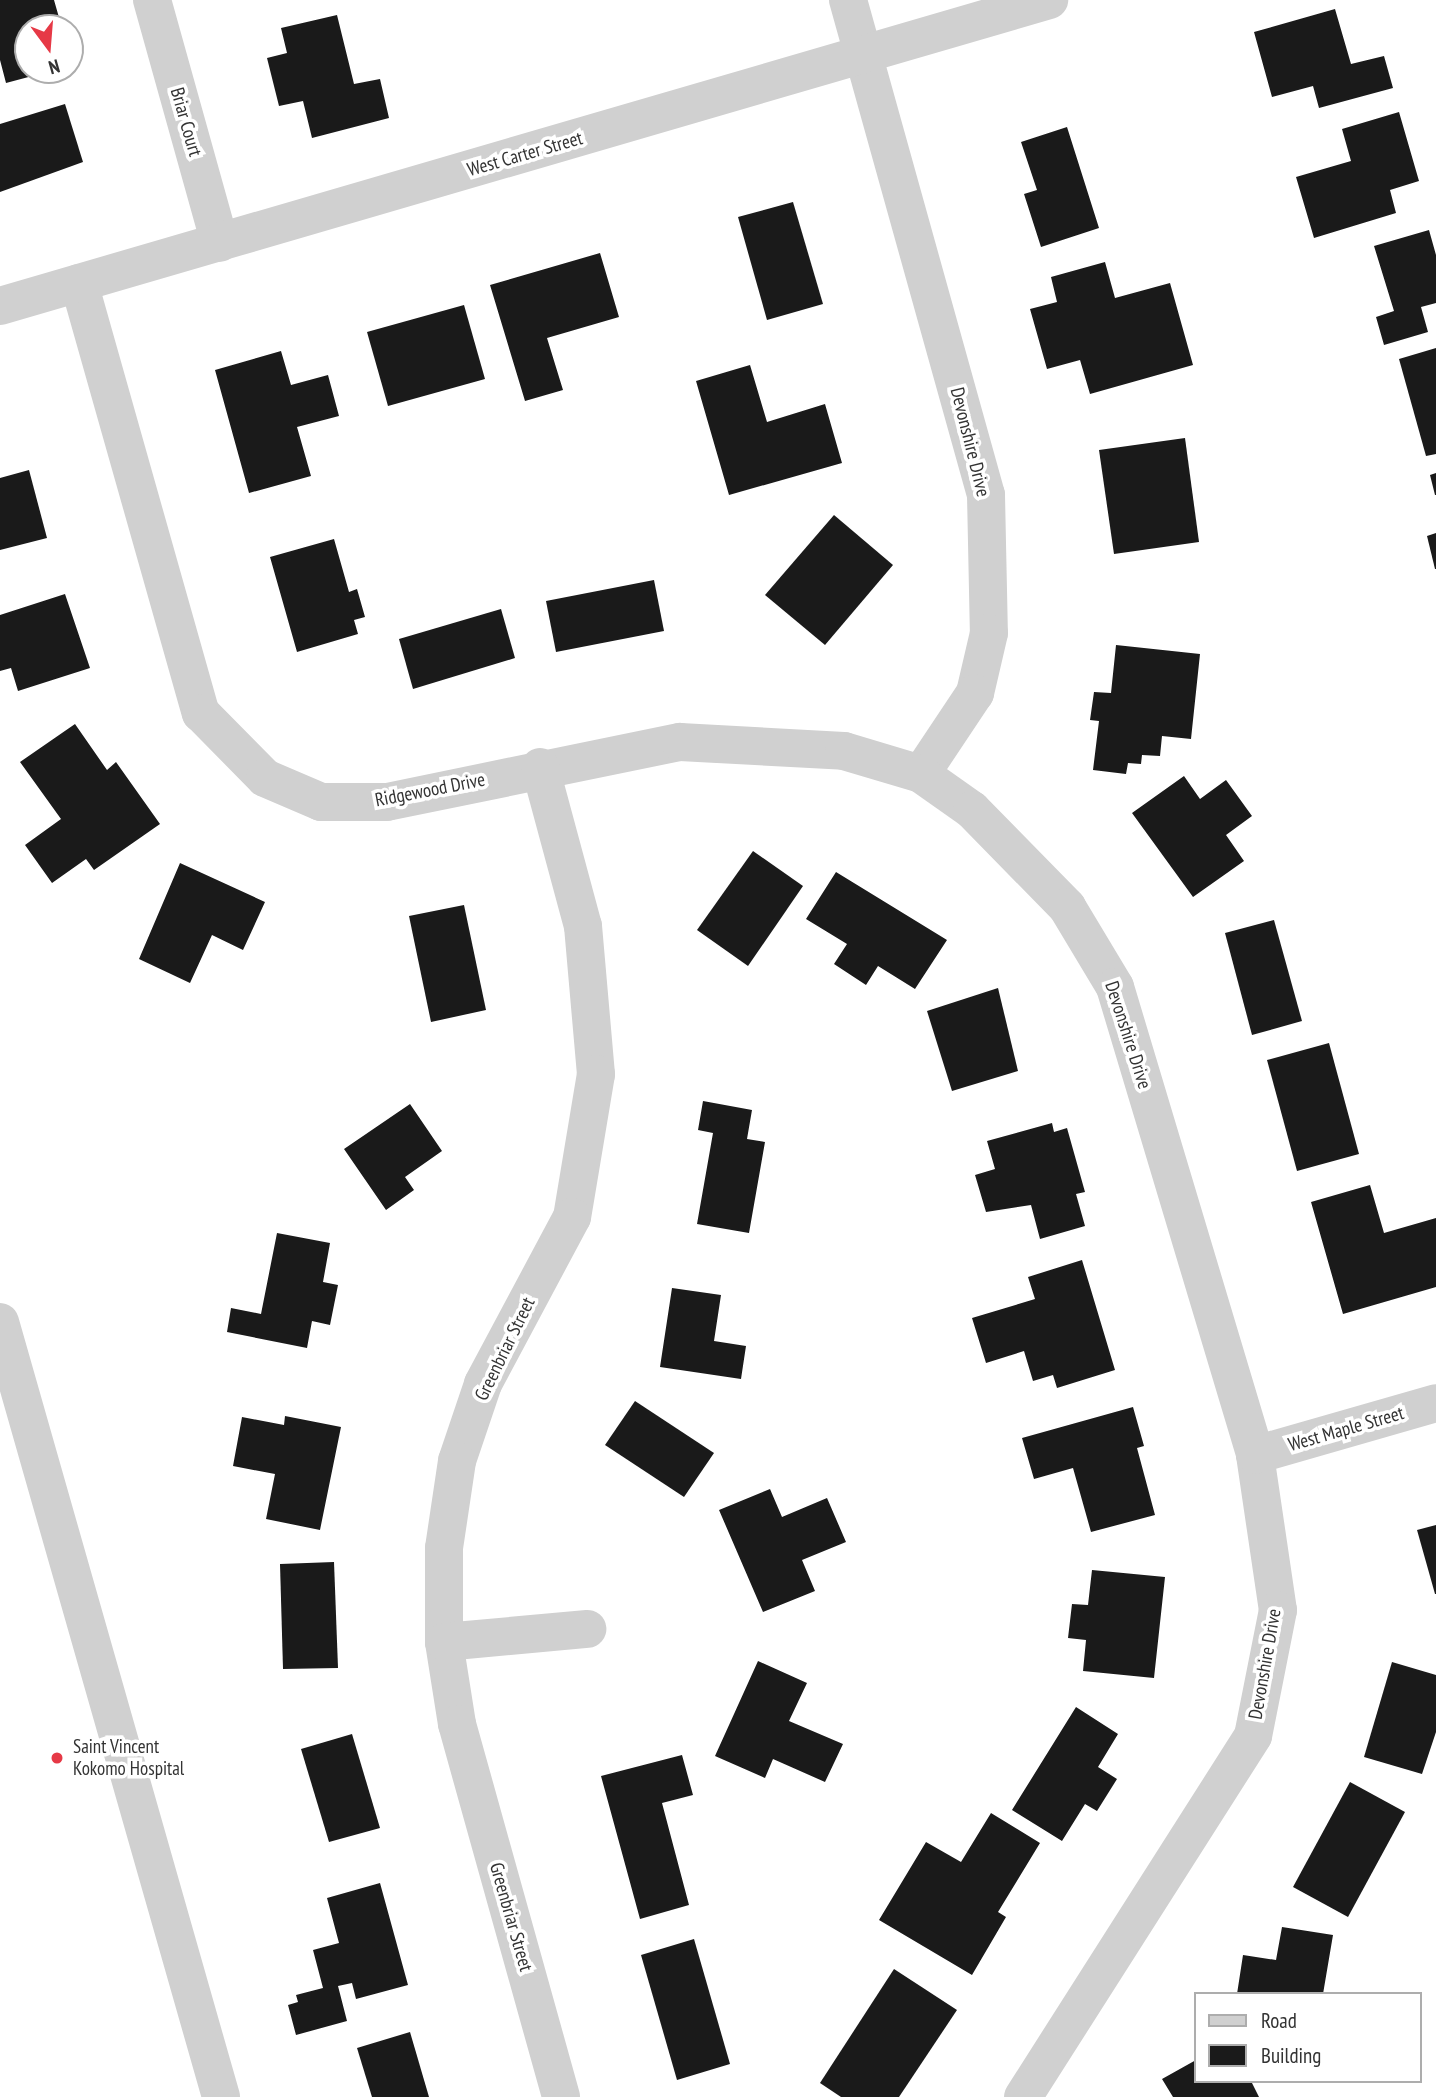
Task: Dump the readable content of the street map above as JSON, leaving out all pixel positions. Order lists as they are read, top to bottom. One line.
{"streets":{"street":["Briar Court","West Carter Street","Devonshire Drive","Ridgewood Drive","Greenbriar Street","West Maple Street"]},"crossings":[["Briar Court","West Carter Street"],["West Carter Street","Devonshire Drive"],["West Carter Street","Ridgewood Drive"],["Devonshire Drive","Ridgewood Drive"],["Devonshire Drive","West Maple Street"],["Ridgewood Drive","Greenbriar Street"]],"places":["Saint Vincent Kokomo Hospital"],"legend":["Road","Building"],"north":"bottom"}
